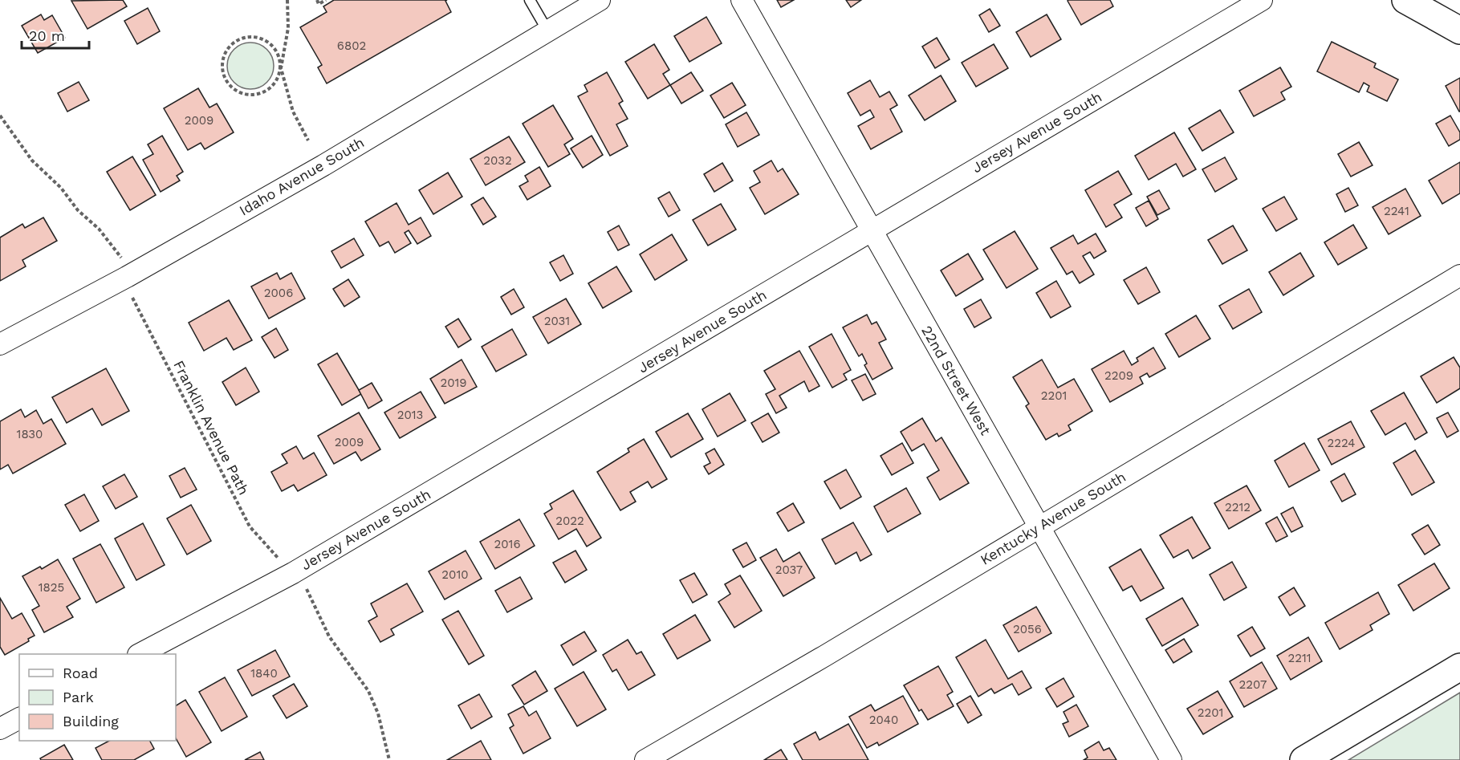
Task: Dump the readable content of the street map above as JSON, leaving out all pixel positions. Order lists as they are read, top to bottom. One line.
{"streets":{"street":["Jersey Avenue South","Idaho Avenue South","22nd Street West","Kentucky Avenue South"],"path":["Franklin Avenue Path"]},"crossings":[["Jersey Avenue South","22nd Street West"],["22nd Street West","Kentucky Avenue South"]],"house_numbers":["6802","2009","2032","2241","2006","2031","2209","2019","2201","2013","1830","2009","2224","2212","2022","2016","2037","2010","1825","2056","2211","1840","2207","2201","2040"],"legend":["Road","Park","Building"],"scale_bar":"20 m"}
